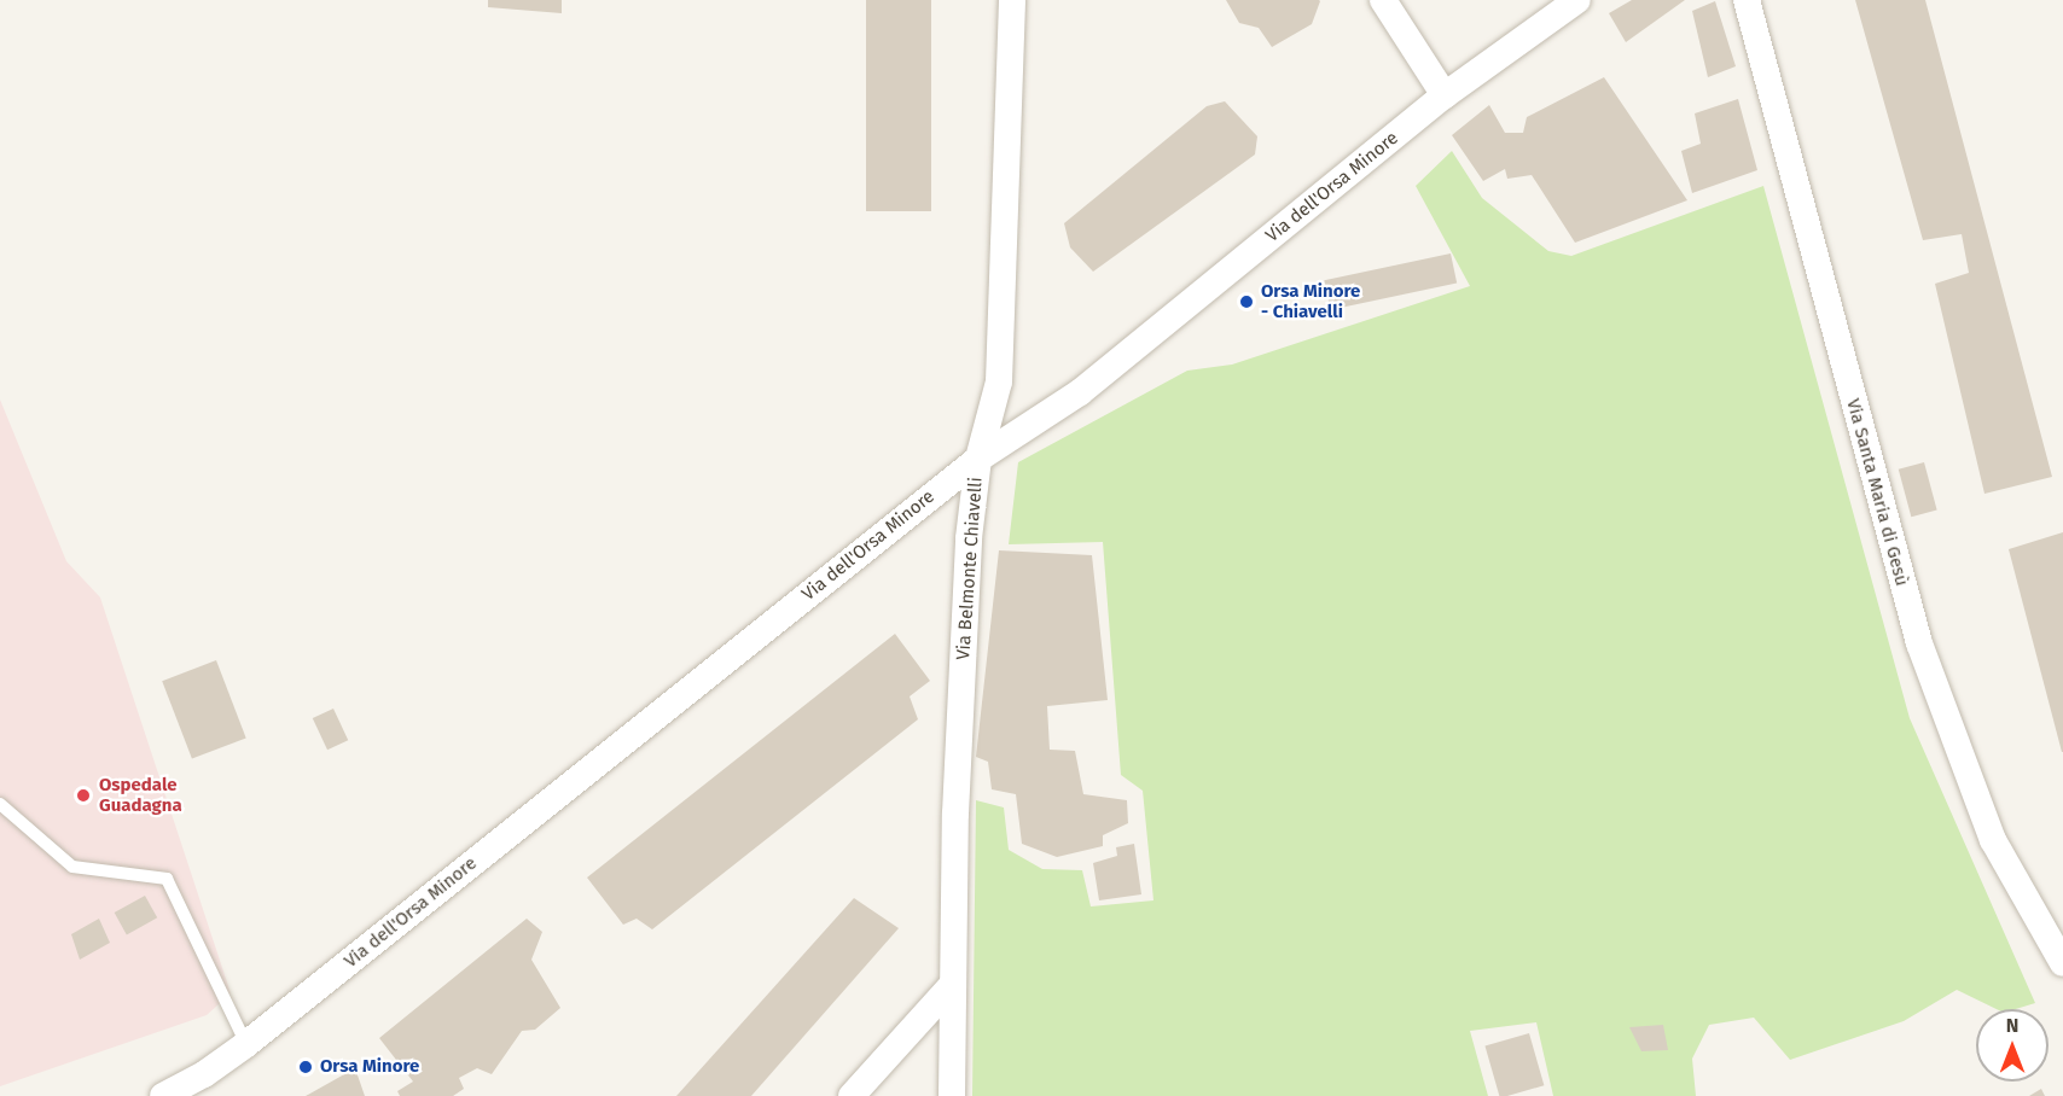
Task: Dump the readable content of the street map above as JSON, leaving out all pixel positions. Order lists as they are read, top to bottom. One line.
{"streets":{"street":["Via dell'Orsa Minore","Via Santa Maria di Gesù","Via Belmonte Chiavelli"]},"crossings":[["Via dell'Orsa Minore","Via Belmonte Chiavelli"]],"places":["Orsa Minore - Chiavelli","Ospedale Guadagna","Orsa Minore"],"north":"top"}
